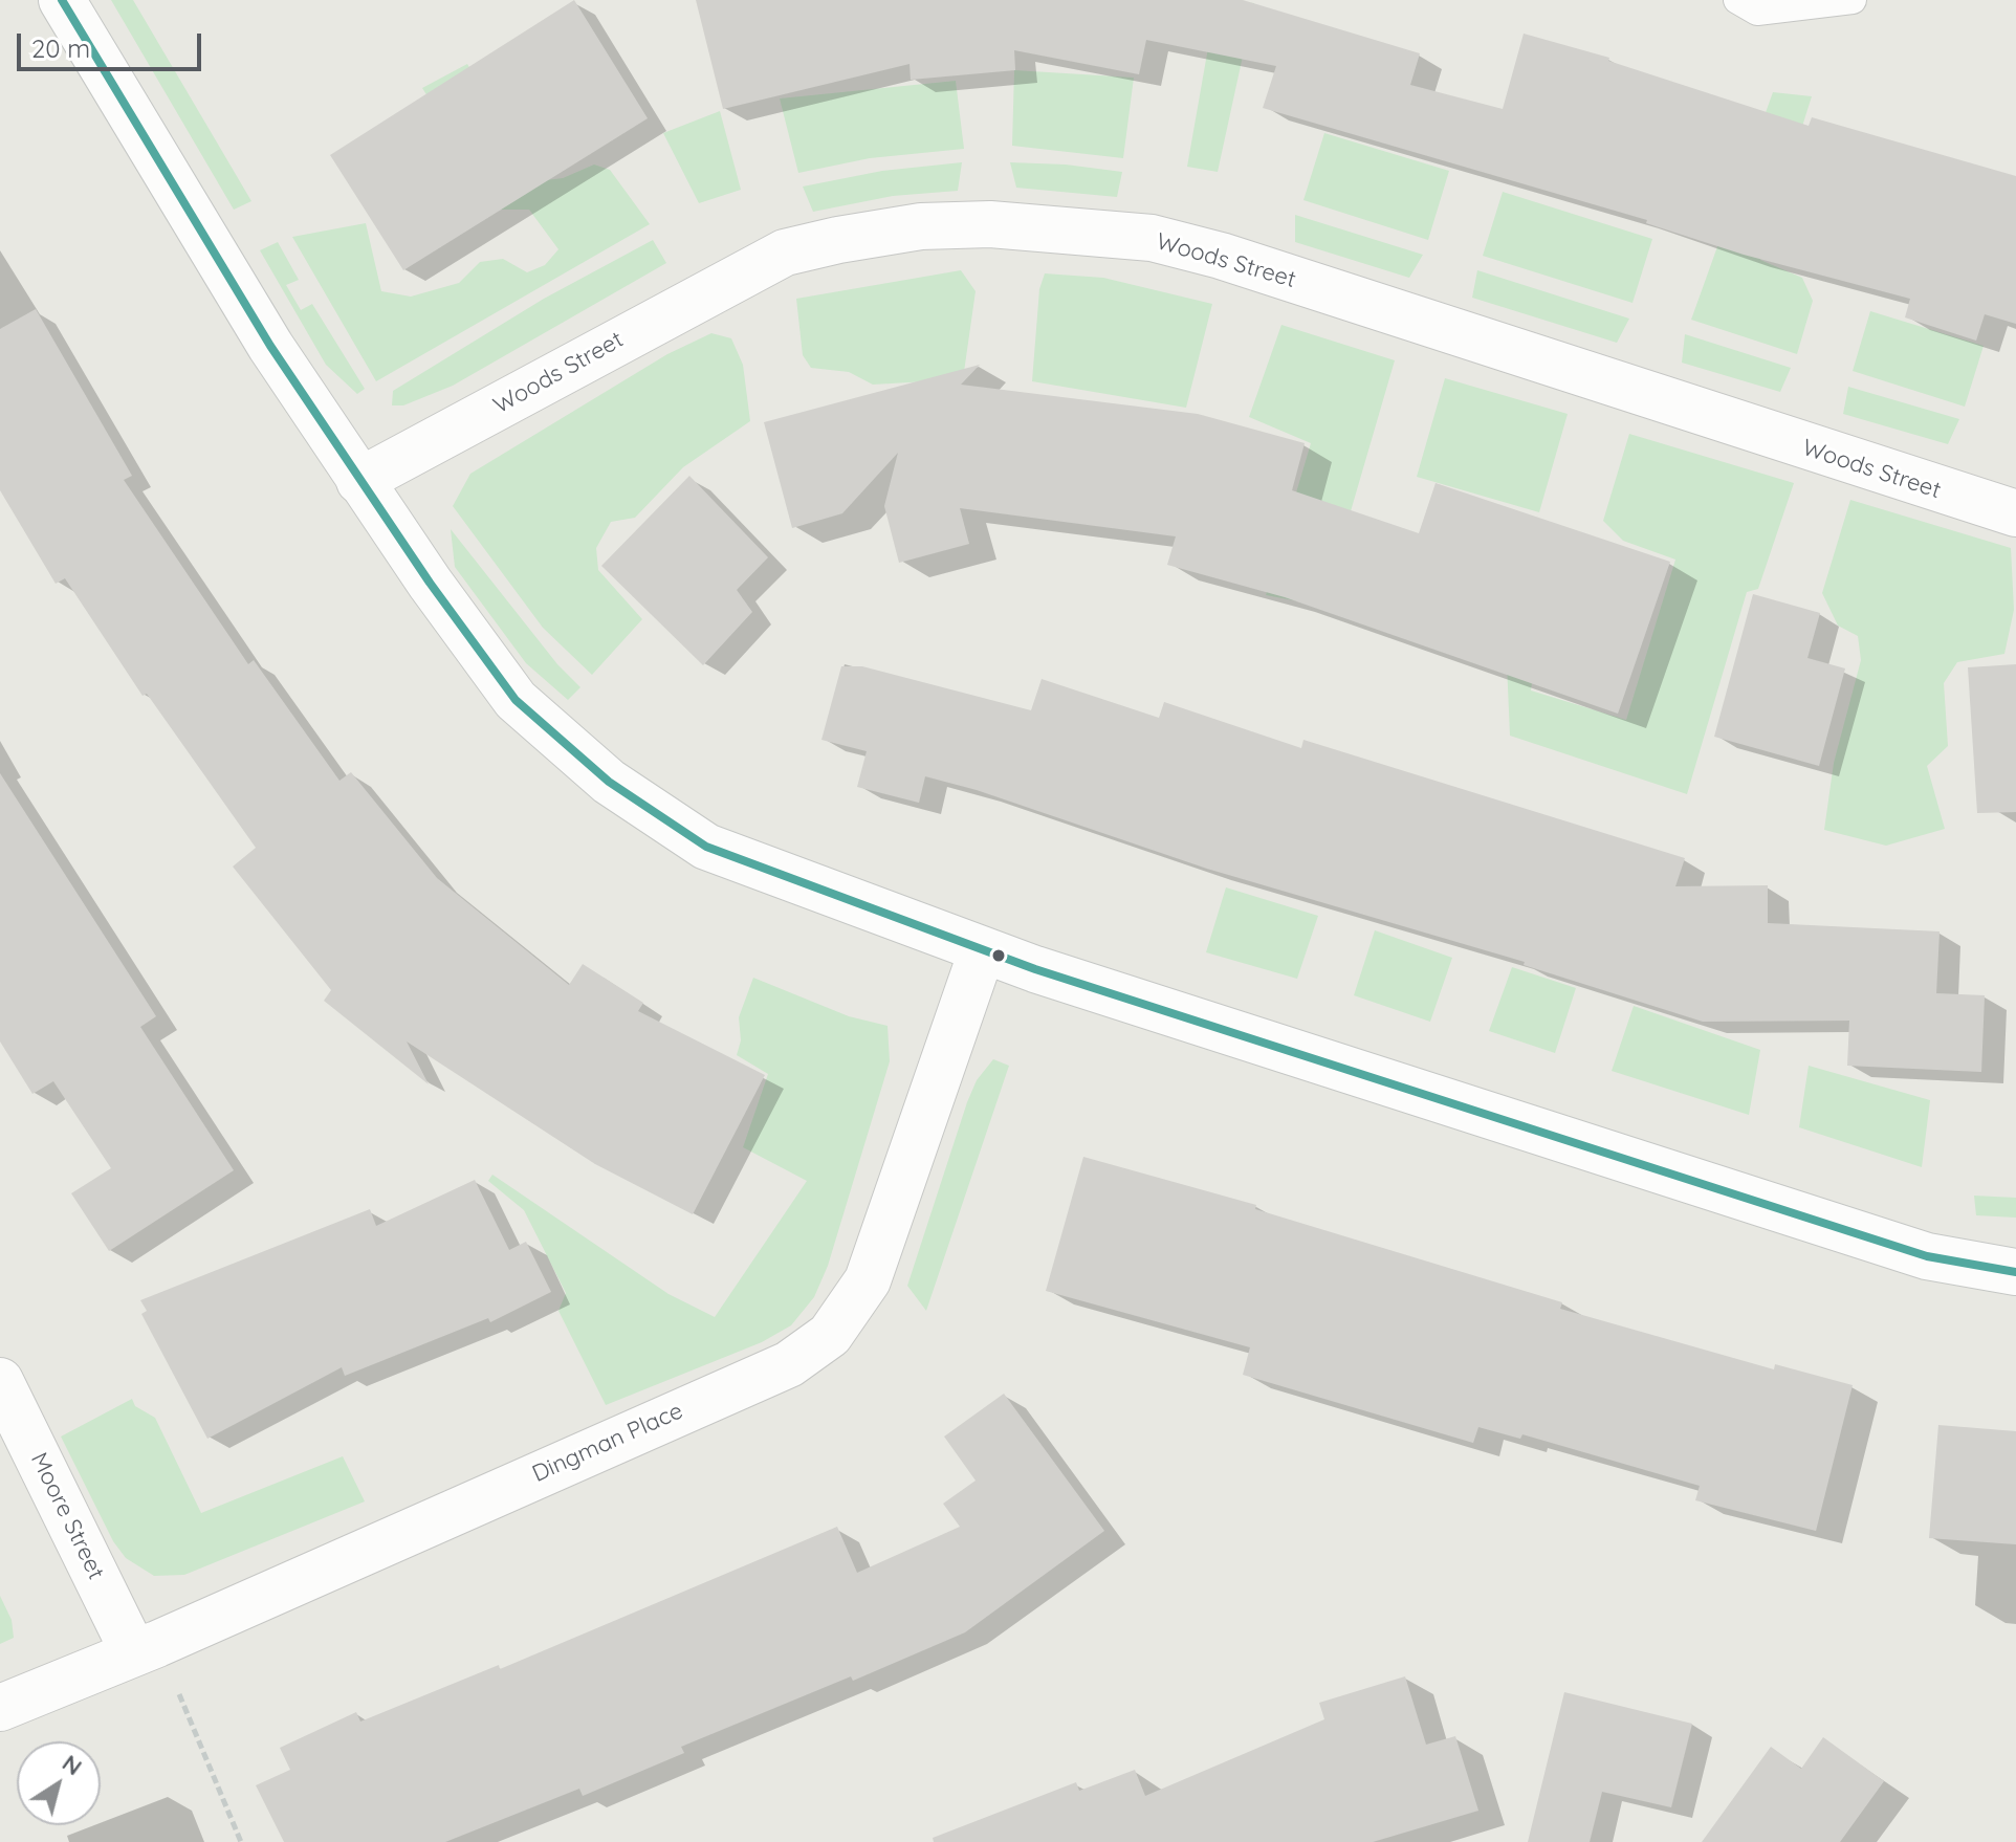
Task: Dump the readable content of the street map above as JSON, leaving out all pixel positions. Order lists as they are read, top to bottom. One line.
{"streets":{"street":["Woods Street","Dingman Place","Moore Street"]},"crossings":[["Dingman Place","Moore Street"]],"scale_bar":"20 m","north":"top right"}
